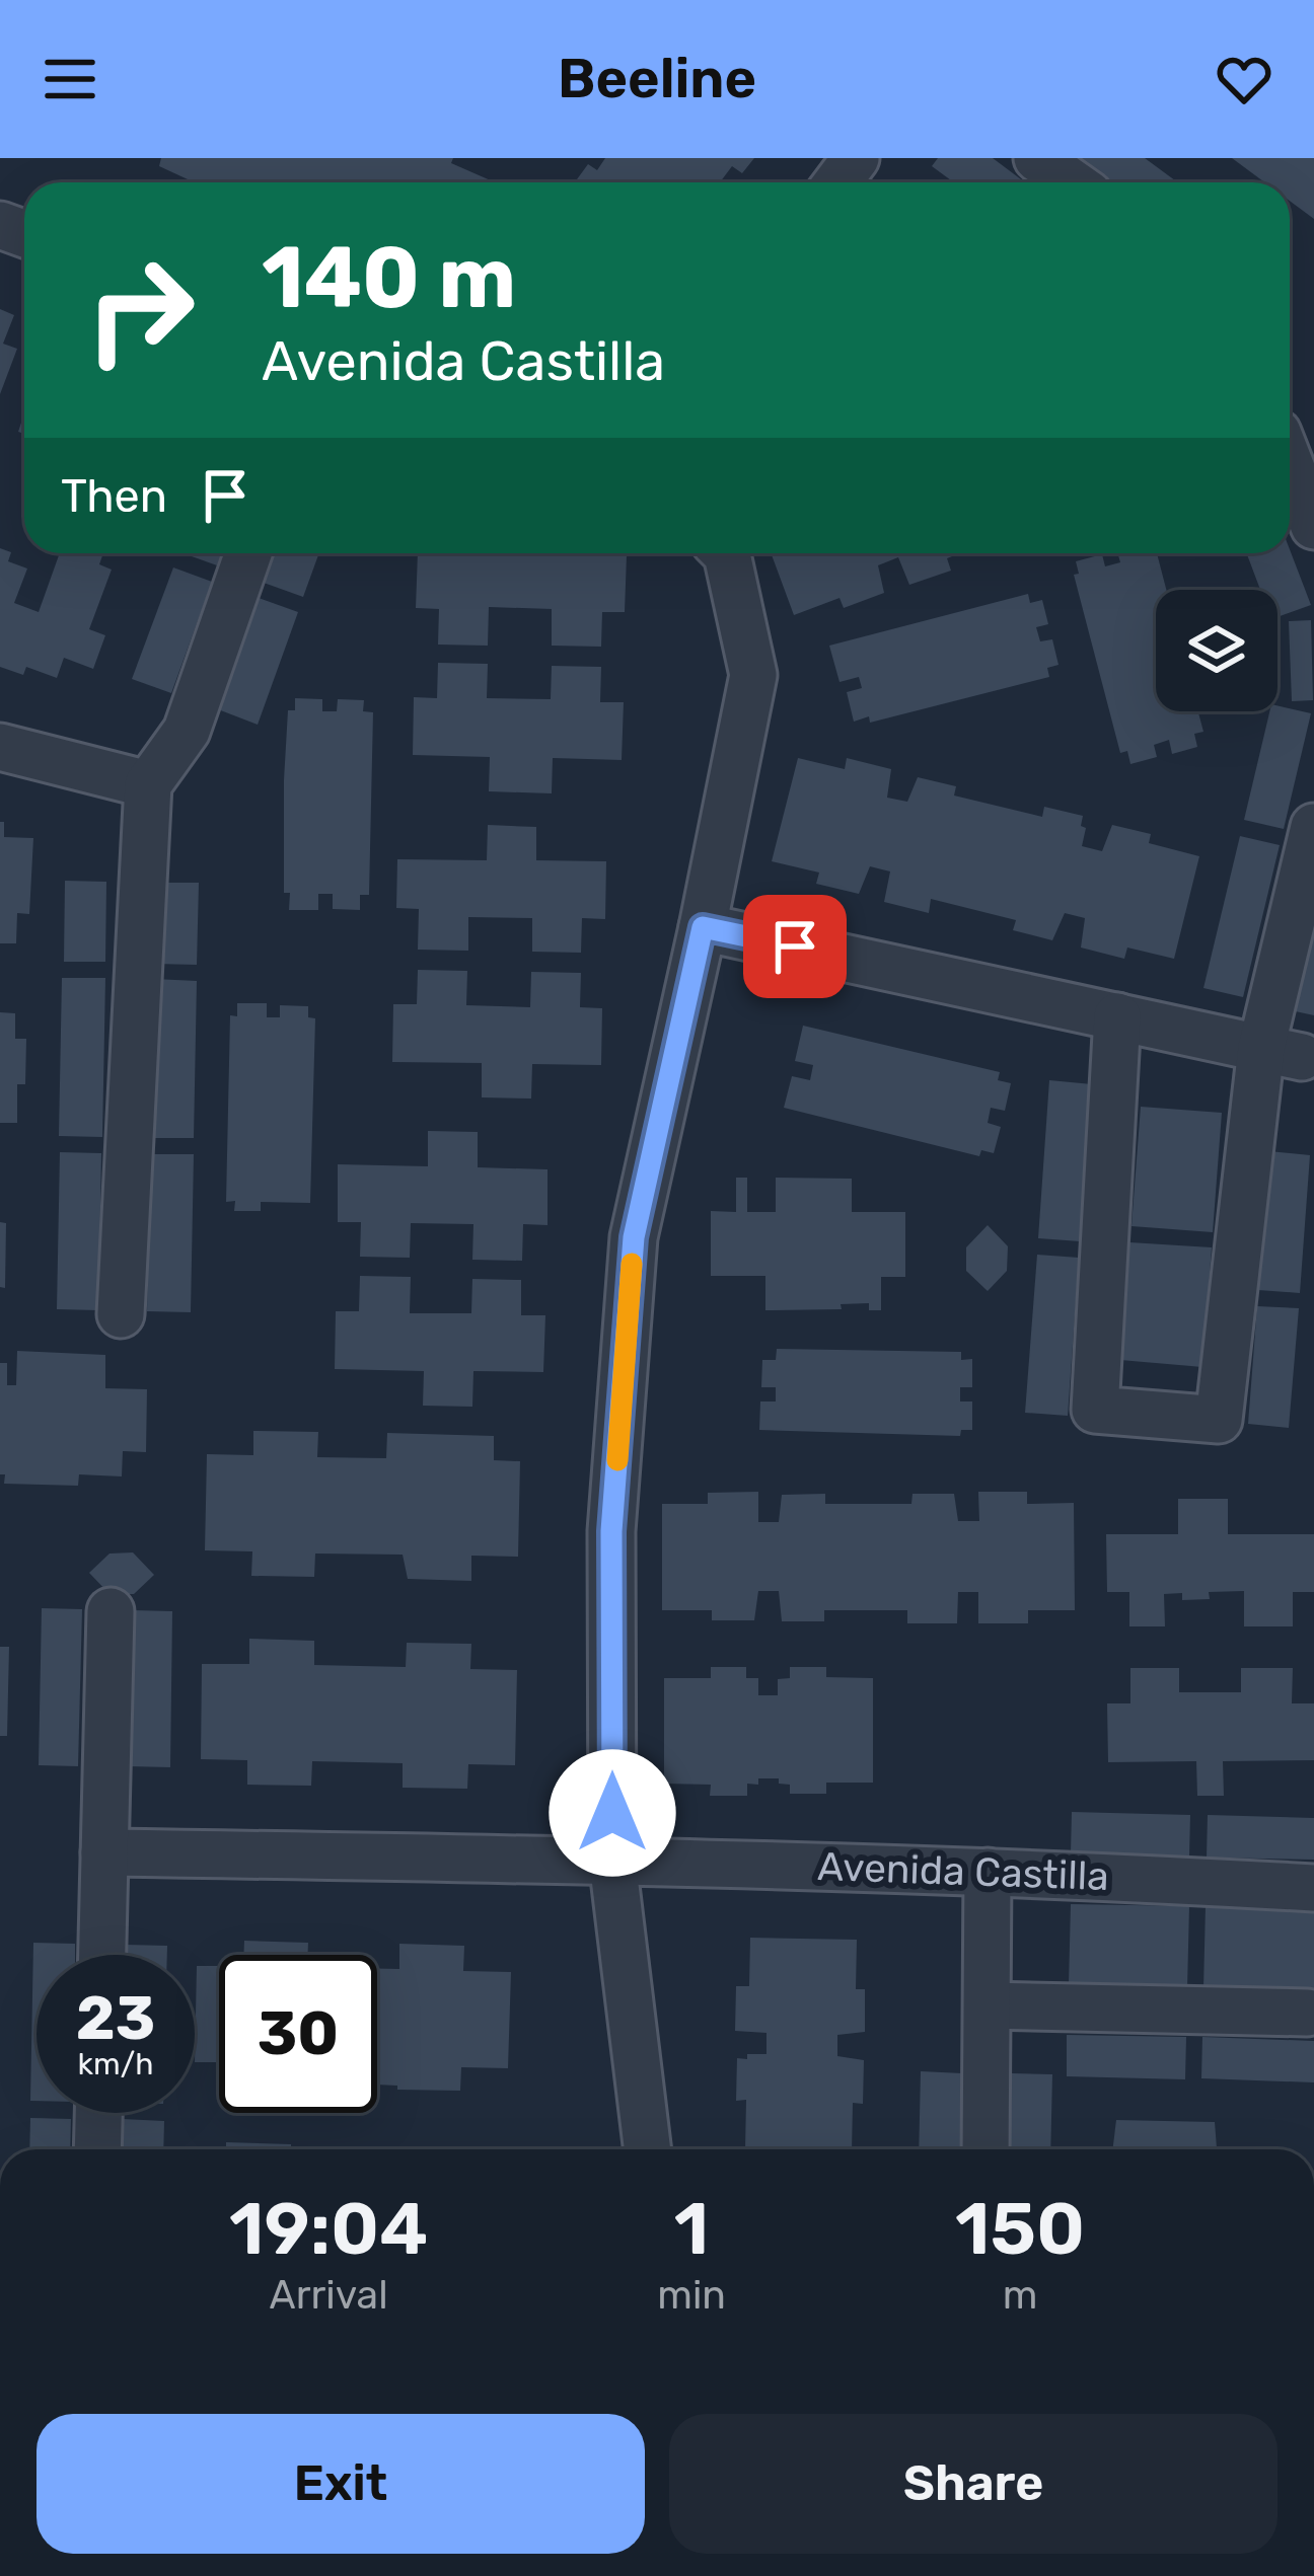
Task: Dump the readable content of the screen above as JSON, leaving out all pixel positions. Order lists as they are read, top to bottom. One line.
{"streets":{"street":["Avenida Castilla"]},"page":{"header":"Beeline","turn":["140 m","Avenida Castilla"],"then":"Then","speed":"23 km/h","limit":"30","eta":["19:04","Arrival","1","min","150","m"],"buttons":["Exit","Share"]}}
